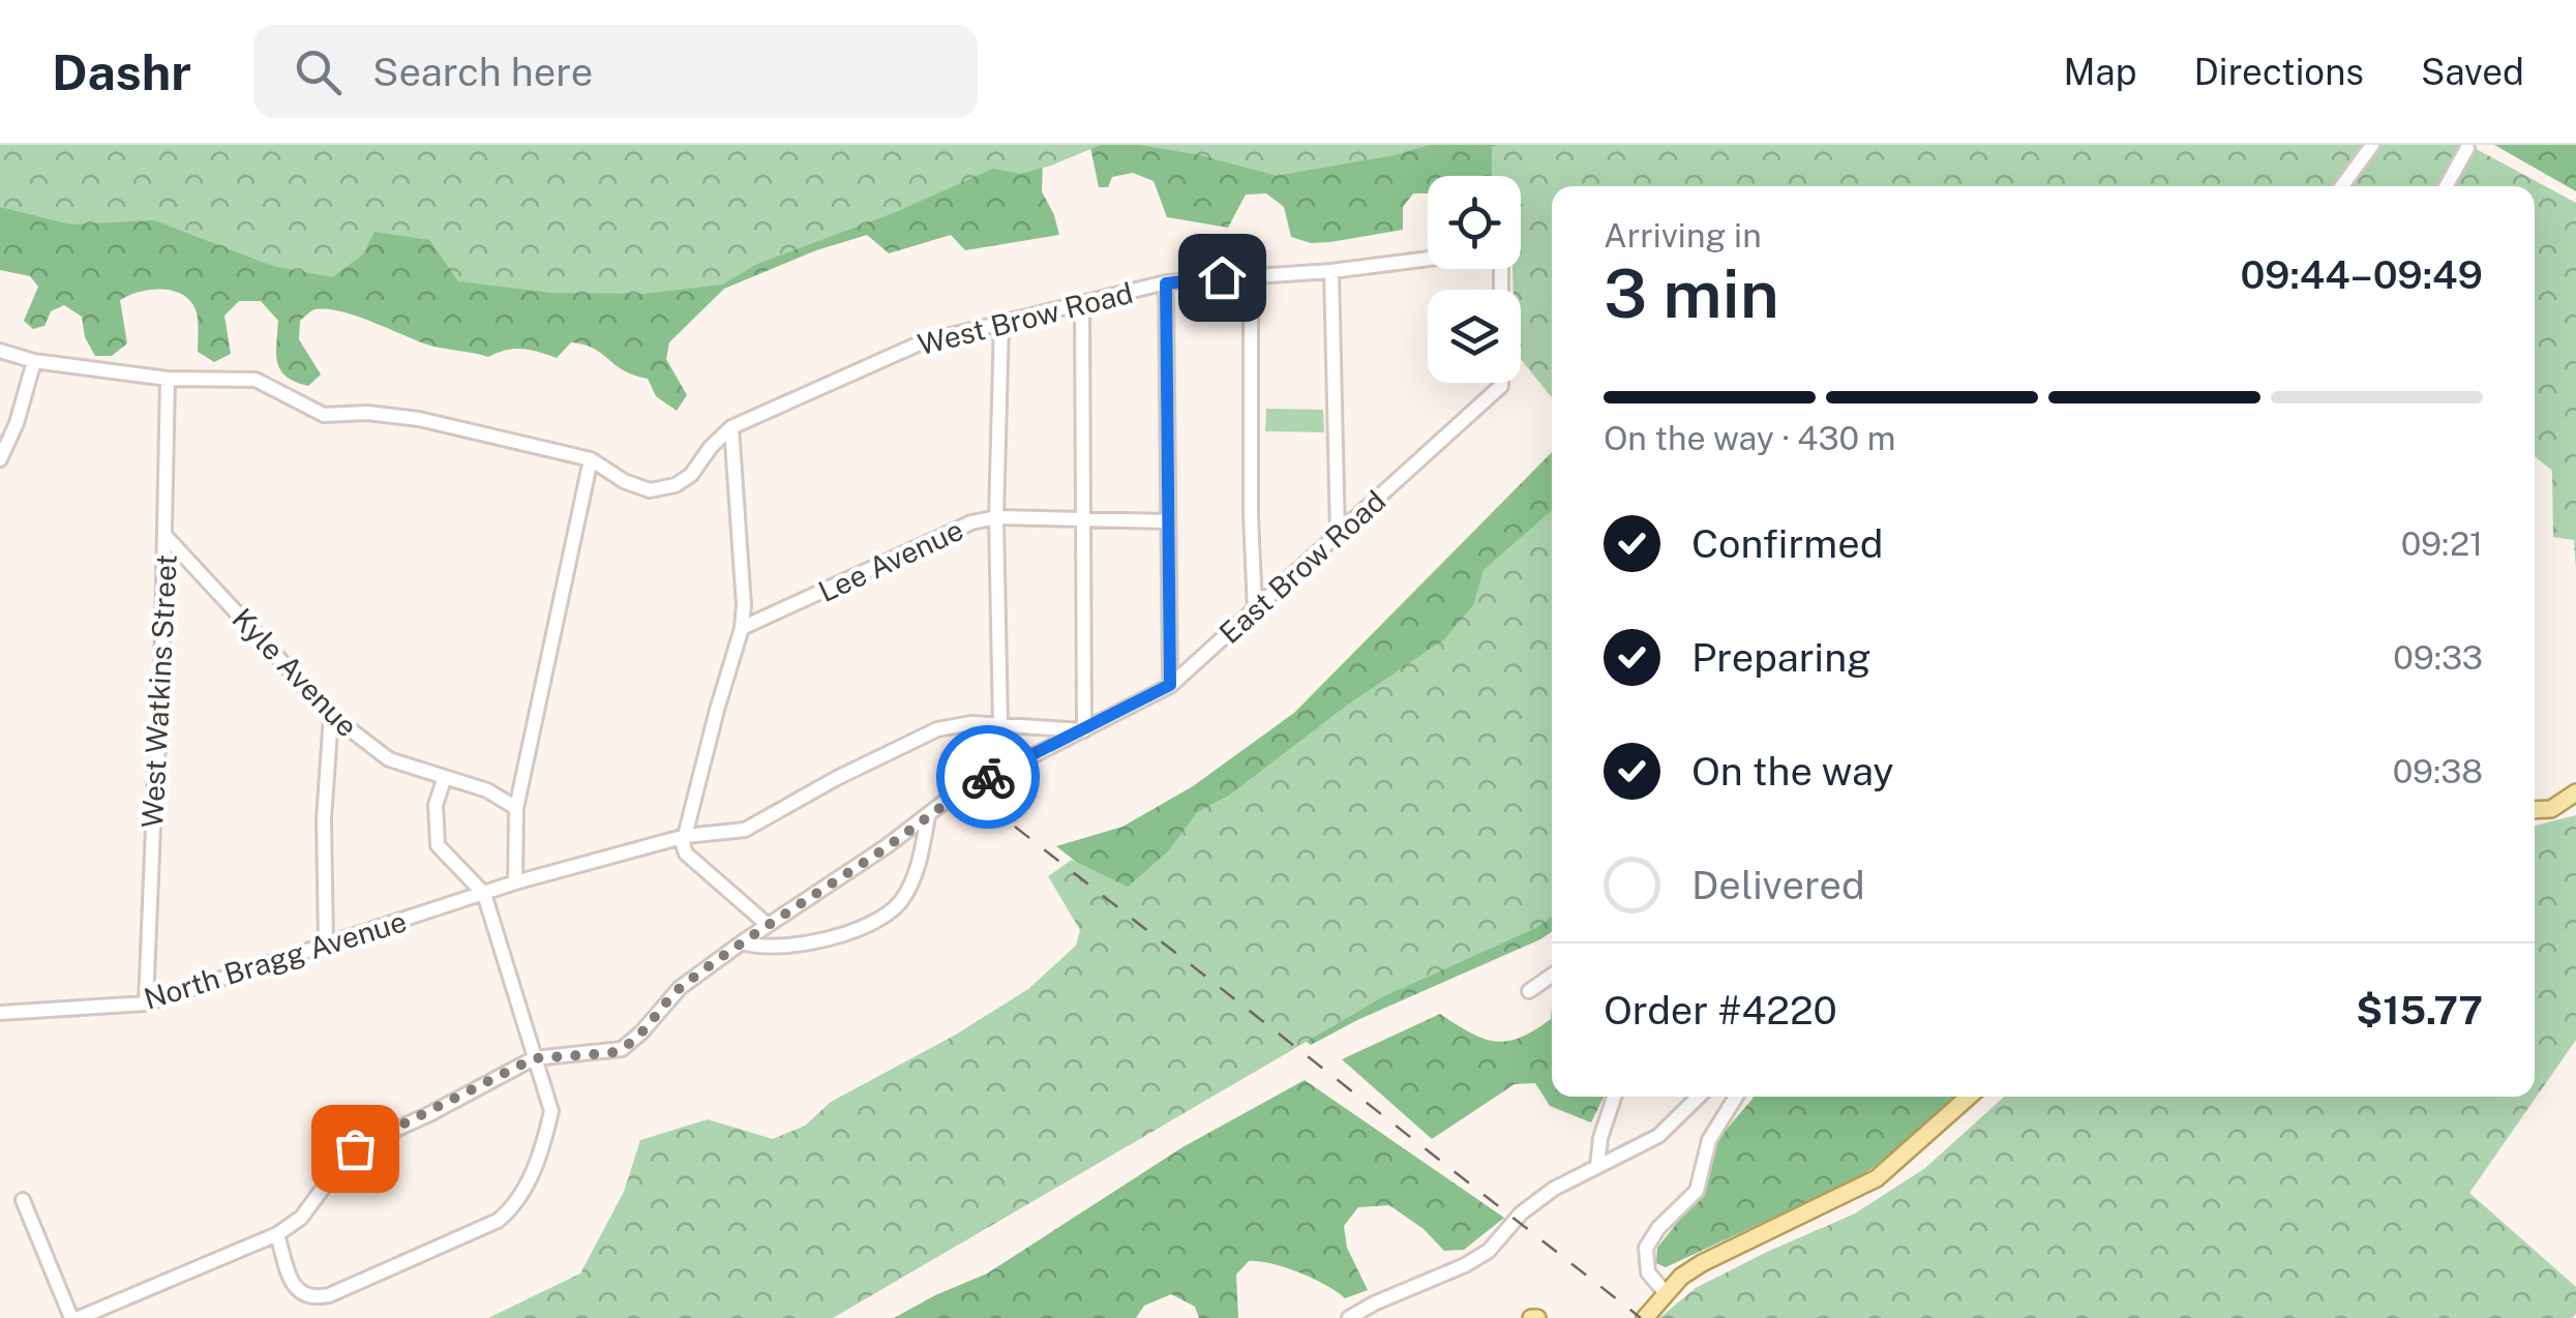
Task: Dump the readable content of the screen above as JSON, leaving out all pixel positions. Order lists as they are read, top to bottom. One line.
{"streets":{"street":["West Brow Road","Lee Avenue","East Brow Road","Kyle Avenue","West Watkins Street","North Bragg Avenue"]},"crossings":[["West Brow Road","West Watkins Street"],["Kyle Avenue","West Watkins Street"],["West Watkins Street","North Bragg Avenue"]],"page":{"header":"Dashr","search":"Search here","nav":["Map","Directions","Saved"],"heading":["3 min","Arriving in","09:44–09:49"],"panel":["Order #4220","$15.77"],"bar":"On the way · 430 m","list":[["Confirmed","09:21"],["Preparing","09:33"],["On the way","09:38"],"Delivered"]}}
